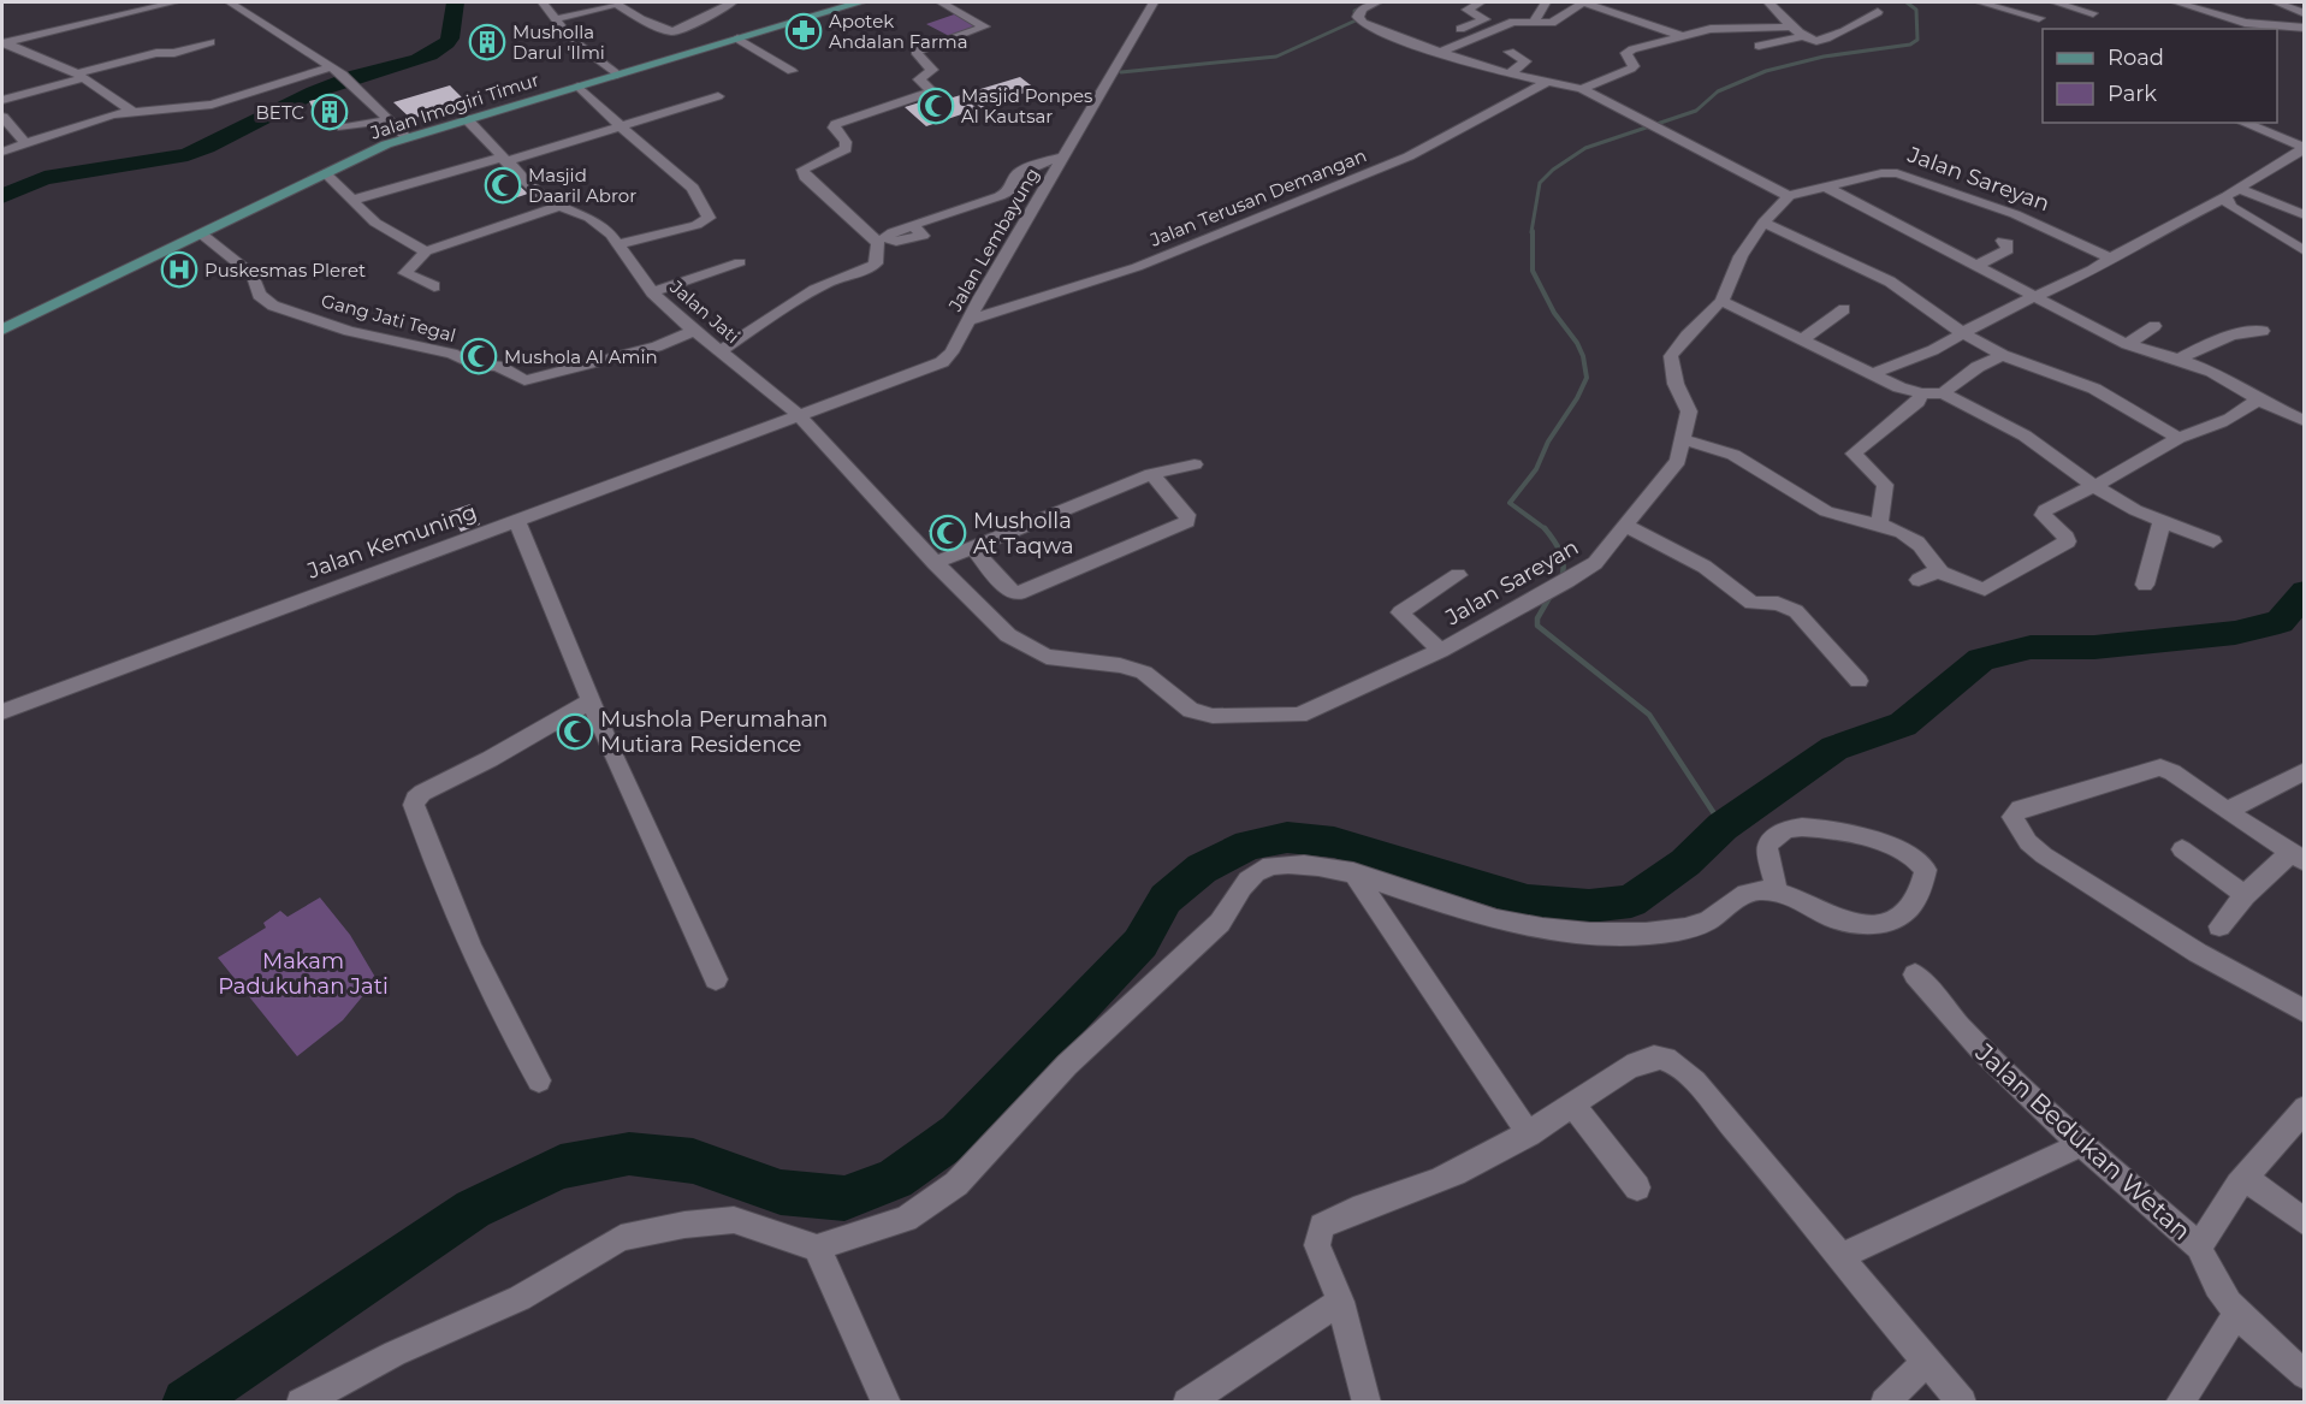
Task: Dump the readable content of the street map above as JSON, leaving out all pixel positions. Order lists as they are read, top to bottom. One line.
{"streets":{"main road":["Jalan Imogiri Timur"],"street":["Jalan Sareyan","Jalan Terusan Demangan","Jalan Lembayung","Jalan Jati","Gang Jati Tegal","Jalan Kemuning","Jalan Bedukan Wetan"]},"crossings":[["Jalan Imogiri Timur","Jalan Jati"],["Jalan Imogiri Timur","Gang Jati Tegal"],["Jalan Sareyan","Jalan Jati"],["Jalan Terusan Demangan","Jalan Lembayung"],["Jalan Lembayung","Jalan Jati"],["Jalan Lembayung","Jalan Kemuning"],["Jalan Jati","Gang Jati Tegal"],["Jalan Jati","Jalan Kemuning"]],"parks":["Makam Padukuhan Jati"],"places":{"pharmacy":["Apotek Andalan Farma"],"building":["Musholla Darul 'Ilmi","BETC"],"mosque":["Masjid Ponpes Al Kautsar","Masjid Daaril Abror","Mushola Al Amin","Musholla At Taqwa","Mushola Perumahan Mutiara Residence"],"hospital":["Puskesmas Pleret"]},"legend":["Road","Park"]}
